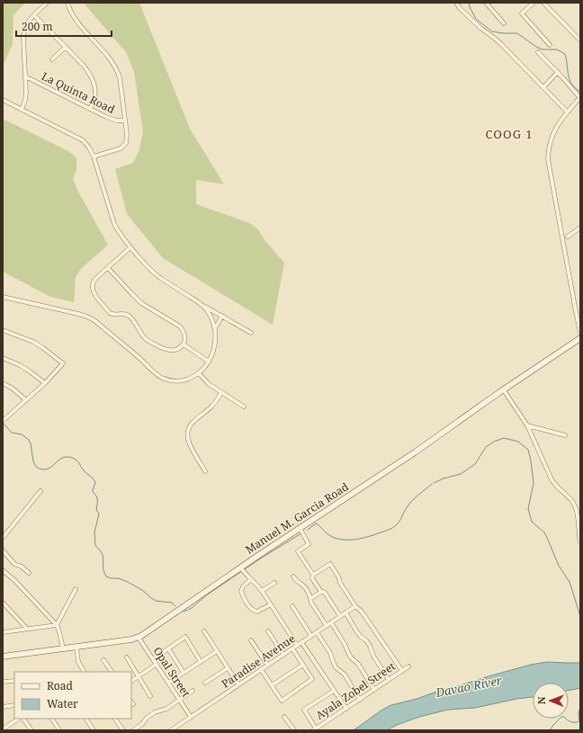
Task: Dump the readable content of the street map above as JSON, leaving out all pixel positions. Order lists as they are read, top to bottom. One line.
{"streets":{"main road":["Manuel M. Garcia Road"],"street":["La Quinta Road","Paradise Avenue","Opal Street","Ayala Zobel Street"]},"crossings":[["Manuel M. Garcia Road","Opal Street"],["Paradise Avenue","Opal Street"]],"districts":["COOG 1"],"water":["Davao River"],"legend":["Road","Water"],"scale_bar":"200 m","north":"left"}
